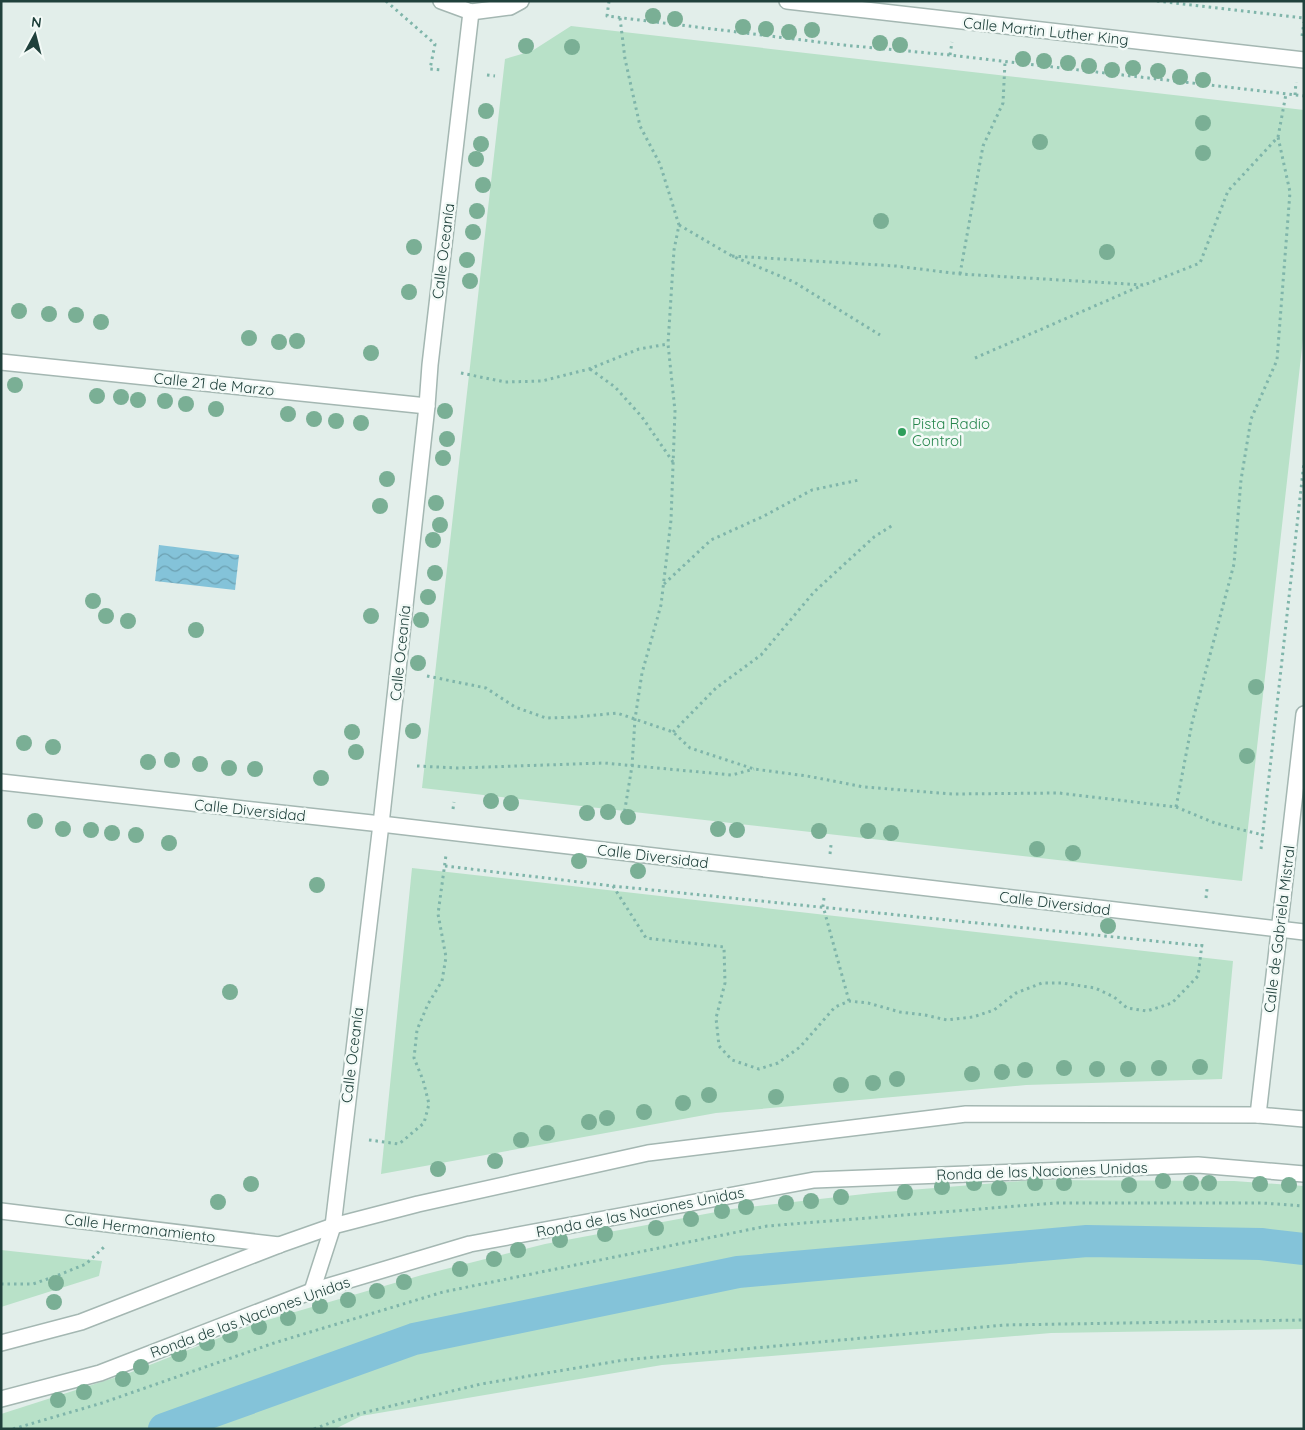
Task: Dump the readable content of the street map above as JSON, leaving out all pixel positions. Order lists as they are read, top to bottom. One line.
{"streets":{"street":["Calle Martin Luther King","Calle Oceanía","Calle 21 de Marzo","Calle Diversidad","Calle de Gabriela Mistral","Ronda de las Naciones Unidas","Calle Hermanamiento"]},"crossings":[["Calle Oceanía","Calle 21 de Marzo"],["Calle Oceanía","Calle Diversidad"],["Calle Oceanía","Ronda de las Naciones Unidas"],["Calle Diversidad","Calle de Gabriela Mistral"]],"places":["Pista Radio Control"],"north":"top"}
